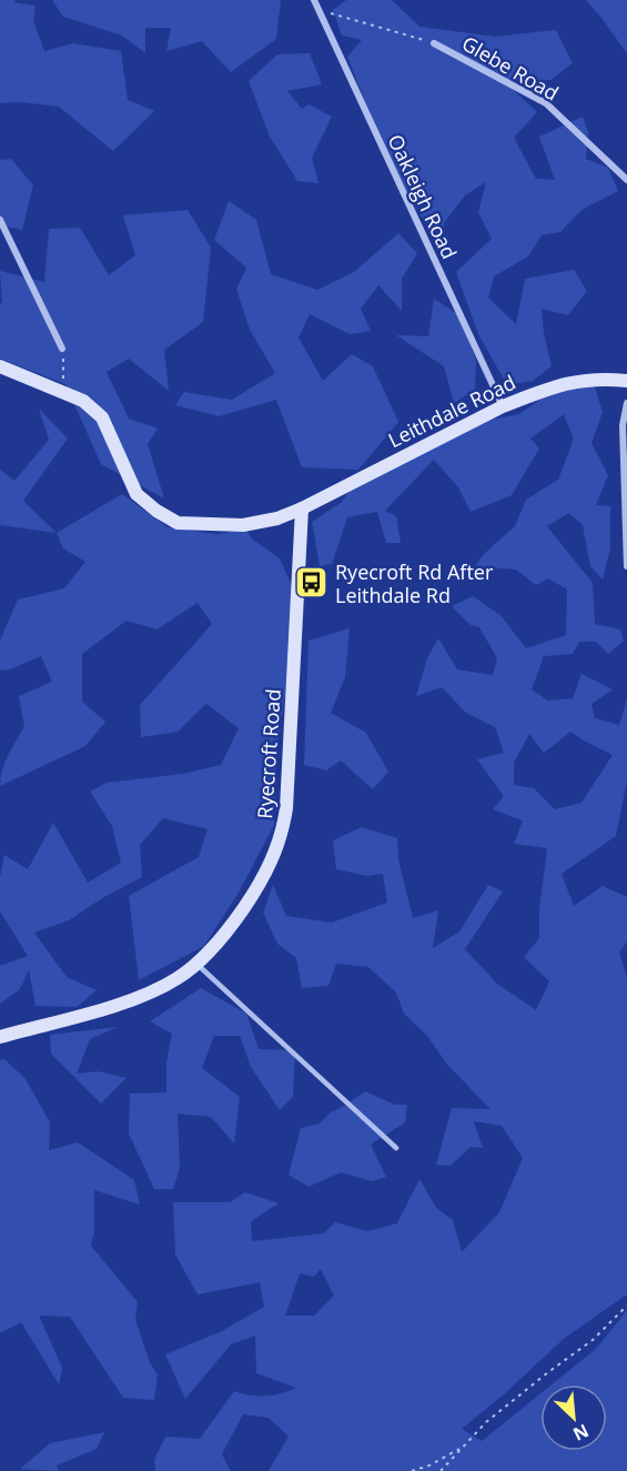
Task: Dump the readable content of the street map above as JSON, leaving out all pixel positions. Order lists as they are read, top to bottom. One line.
{"streets":{"street":["Glebe Road","Oakleigh Road","Leithdale Road","Ryecroft Road"]},"crossings":[["Oakleigh Road","Leithdale Road"],["Leithdale Road","Ryecroft Road"]],"places":{"bus stop":["Ryecroft Rd After Leithdale Rd"]},"north":"bottom right"}
